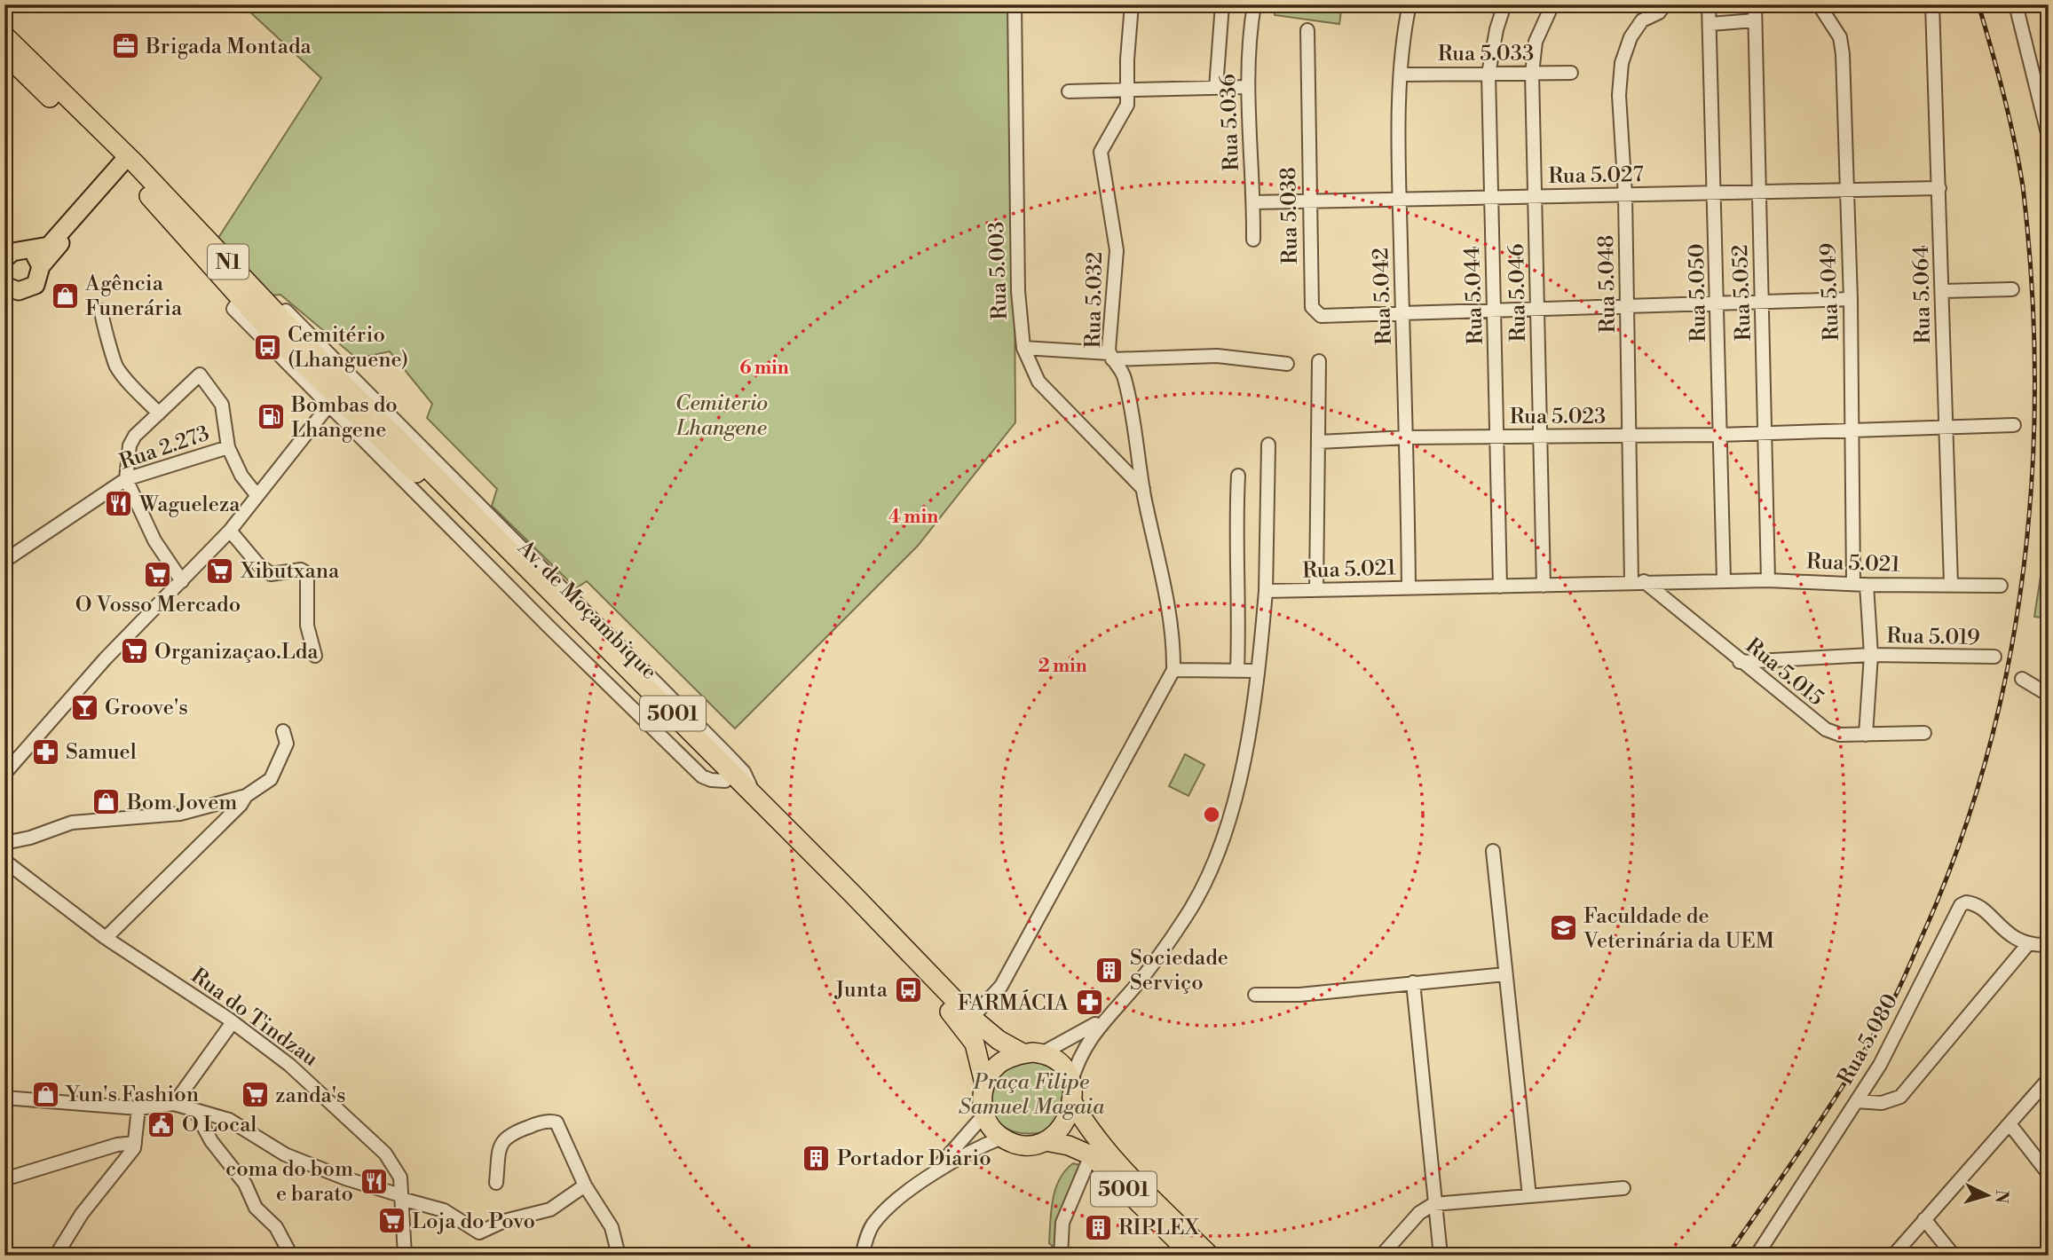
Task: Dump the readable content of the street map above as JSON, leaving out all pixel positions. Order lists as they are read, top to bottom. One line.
{"streets":{"highway":["N1","Av. de Moçambique","5001"],"street":["Rua 5.033","Rua 5.036","Rua 5.027","Rua 5.038","Rua 5.003","Rua 5.048","Rua 5.049","Rua 5.046","Rua 5.050","Rua 5.052","Rua 5.064","Rua 5.044","Rua 5.042","Rua 5.032","Rua 5.023","Rua 2.273","Rua 5.021","Rua 5.019","Rua 5.015","Rua do Tindzau","Rua 5.080"]},"crossings":[["Rua 5.033","Rua 5.046"],["Rua 5.033","Rua 5.044"],["Rua 5.033","Rua 5.042"],["Rua 5.036","Rua 5.027"],["Rua 5.027","Rua 5.038"],["Rua 5.027","Rua 5.048"],["Rua 5.027","Rua 5.049"],["Rua 5.027","Rua 5.046"],["Rua 5.027","Rua 5.050"],["Rua 5.027","Rua 5.052"],["Rua 5.027","Rua 5.064"],["Rua 5.027","Rua 5.044"],["Rua 5.027","Rua 5.042"],["Rua 5.038","Rua 5.042"],["N1","Av. de Moçambique"],["Rua 5.003","Rua 5.032"],["Rua 5.048","Rua 5.023"],["Rua 5.048","Rua 5.021"],["Rua 5.048","Rua 5.015"],["Rua 5.049","Rua 5.023"],["Rua 5.049","Rua 5.021"],["Rua 5.046","Rua 5.023"],["Rua 5.046","Rua 5.021"],["Rua 5.050","Rua 5.023"],["Rua 5.050","Rua 5.021"],["Rua 5.052","Rua 5.023"],["Rua 5.052","Rua 5.021"],["Rua 5.064","Rua 5.023"],["Rua 5.064","Rua 5.021"],["Rua 5.044","Rua 5.023"],["Rua 5.044","Rua 5.021"],["Rua 5.042","Rua 5.023"],["Rua 5.042","Rua 5.021"],["Rua 5.021","Rua 5.015"],["Av. de Moçambique","5001"],["Rua 5.019","Rua 5.015"]],"parks":["Cemiterio Lhangene","Praça Filipe Samuel Magaia"],"places":{"office":["Brigada Montada"],"shop":["Agência Funerária","Bom Jovem","Yun's Fashion"],"bus stop":["Cemitério (Lhanguene)","Junta"],"fuel station":["Bombas do Lhangene"],"restaurant":["Wagueleza","coma do bom e barato"],"supermarket":["Xibutxana","O Vosso Mercado","Organizaçao.Lda","zanda's","Loja do Povo"],"bar":["Groove's"],"pharmacy":["Samuel","FARMÁCIA"],"school or university":["Faculdade de Veterinária da UEM"],"building":["Sociedade Serviço","Portador Diario","RIPLEX"],"public building":["O Local"]},"north":"right","rings":["6 min","4 min","2 min"]}
